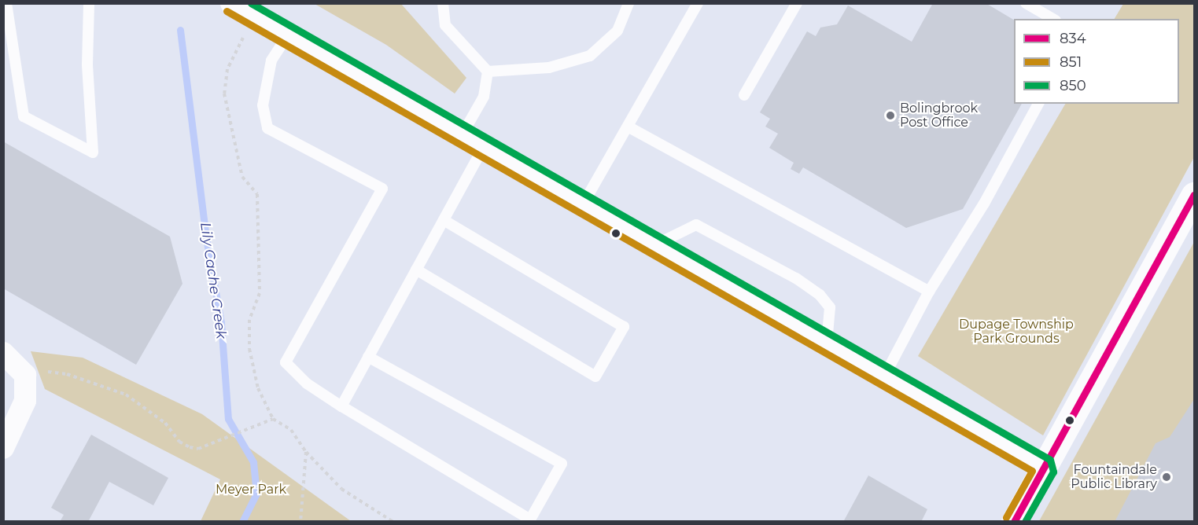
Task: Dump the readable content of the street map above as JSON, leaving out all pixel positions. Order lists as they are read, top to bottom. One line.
{"water":["Lily Cache Creek"],"parks":["Dupage Township Park Grounds","Meyer Park"],"places":["Bolingbrook Post Office","Fountaindale Public Library"],"lines":["transit line 850","transit line 851","transit line 834"],"legend":["834","851","850"]}
